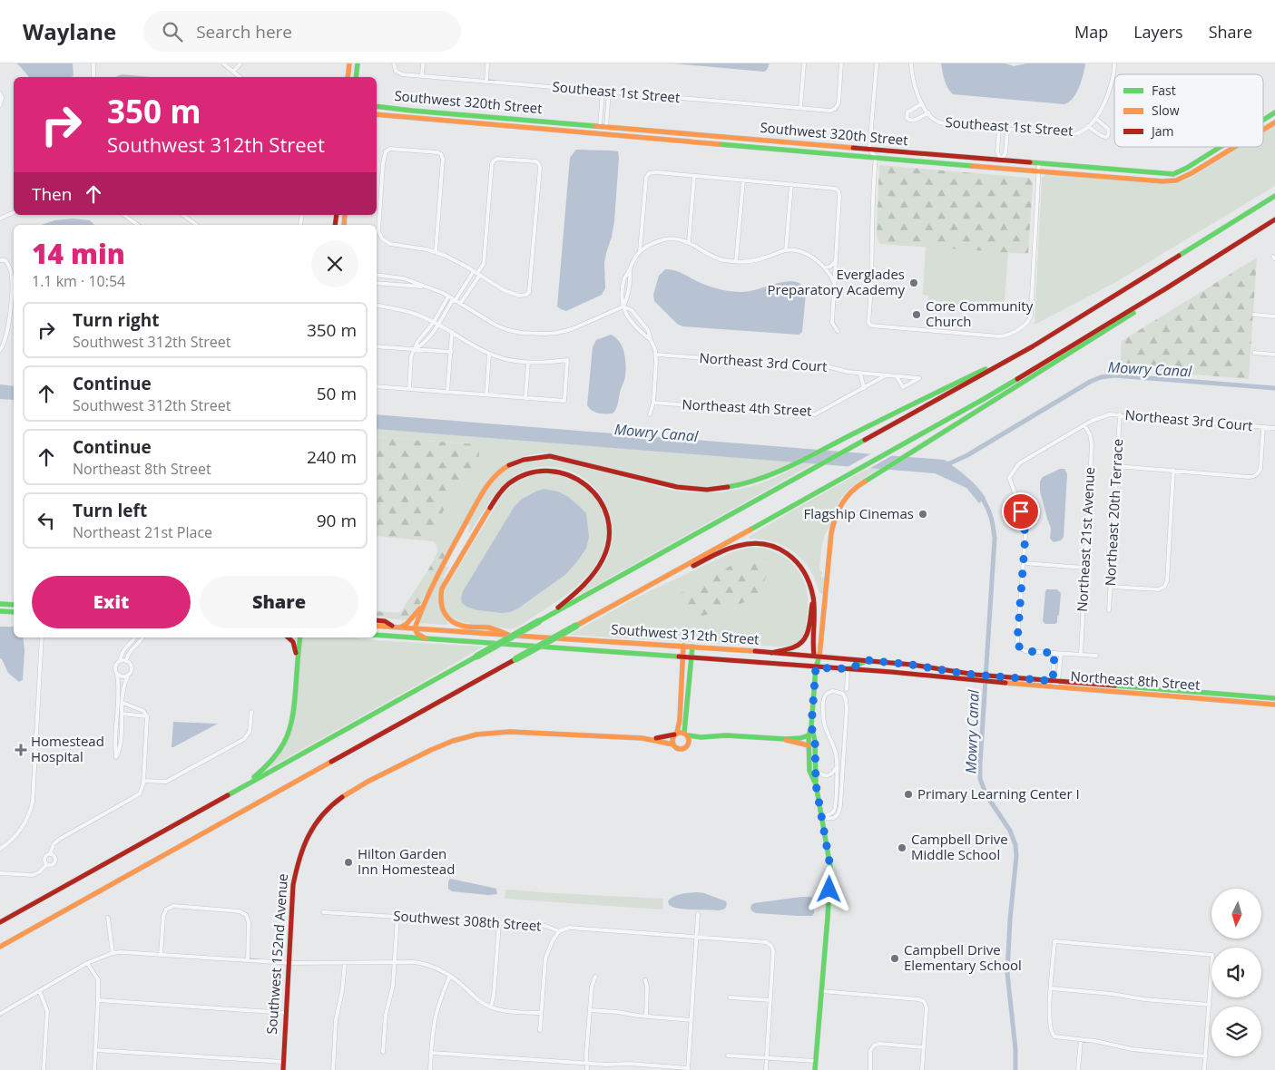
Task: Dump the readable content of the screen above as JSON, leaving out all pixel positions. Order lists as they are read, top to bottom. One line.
{"streets":{"main road":["Southwest 320th Street","Southwest 312th Street","Northeast 8th Street","Southwest 152nd Avenue"],"street":["Southeast 1st Street","Northeast 3rd Court","Northeast 4th Street","Northeast 20th Terrace","Northeast 21st Avenue","Southwest 308th Street"]},"crossings":[["Northeast 3rd Court","Northeast 4th Street"],["Northeast 3rd Court","Northeast 20th Terrace"],["Northeast 3rd Court","Northeast 21st Avenue"],["Southwest 312th Street","Northeast 8th Street"]],"water":["Mowry Canal"],"places":{"other":["Everglades Preparatory Academy","Core Community Church","Flagship Cinemas","Primary Learning Center I","Campbell Drive Middle School","Hilton Garden Inn Homestead","Campbell Drive Elementary School"],"health":["Homestead Hospital"]},"legend":["Fast","Slow","Jam"],"north":"bottom","page":{"header":"Waylane","search":"Search here","nav":["Map","Layers","Share"],"turn":["350 m","Southwest 312th Street"],"then":"Then","heading":["14 min","1.1 km · 10:54"],"list":[{"name":"Turn right","note":"Southwest 312th Street","value":"350 m"},{"name":"Continue","note":"Southwest 312th Street","value":"50 m"},{"name":"Continue","note":"Northeast 8th Street","value":"240 m"},{"name":"Turn left","note":"Northeast 21st Place","value":"90 m"}],"buttons":["Exit","Share"]}}
